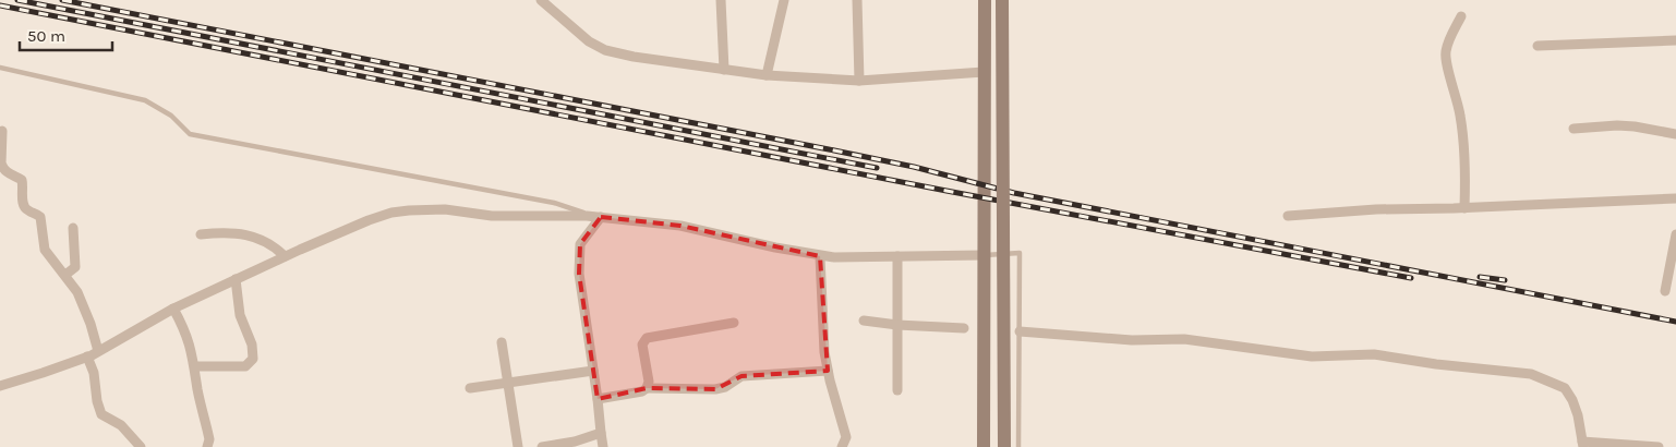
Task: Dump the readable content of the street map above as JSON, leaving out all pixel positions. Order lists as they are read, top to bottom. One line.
{"scale_bar":"50 m"}
